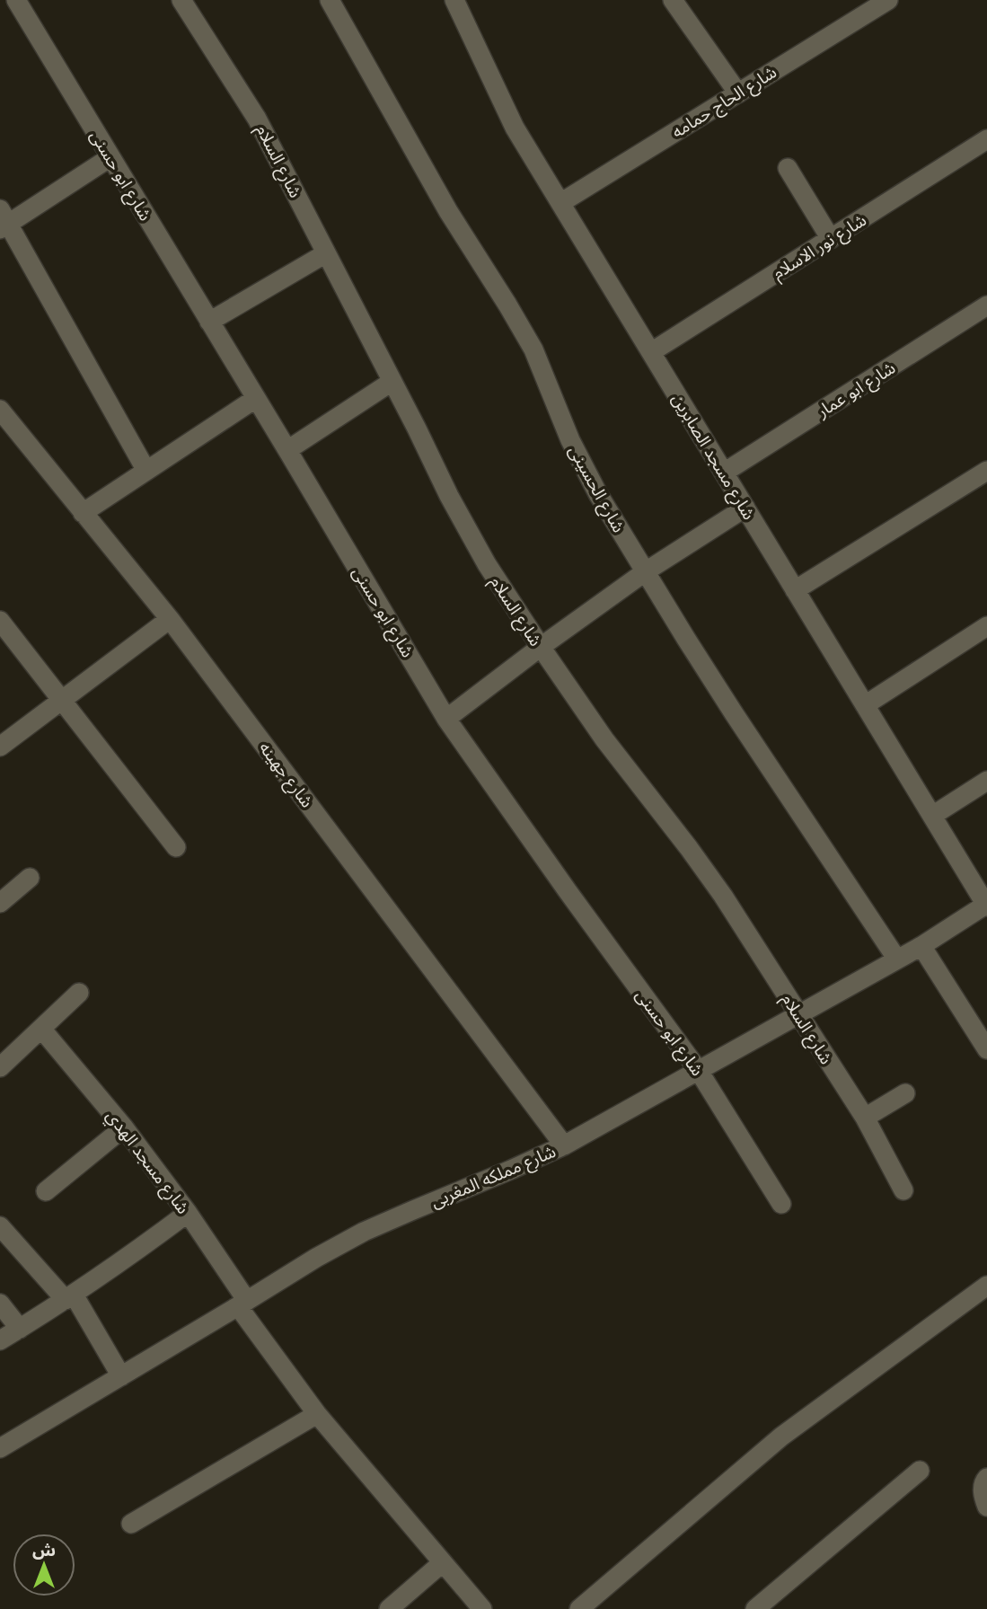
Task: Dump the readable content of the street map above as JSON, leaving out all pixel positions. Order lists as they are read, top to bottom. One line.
{"streets":{"street":["شارع الحاج حمامه","شارع السلام","شارع ابو حسنى","شارع نور الاسلام","شارع ابو عمار","شارع مسجد الصابرين","شارع الحسينى","شارع جهينه","شارع مسجد الهدي","شارع مملكه المغربى"]},"crossings":[["شارع الحاج حمامه","شارع مسجد الصابرين"],["شارع السلام","شارع مملكه المغربى"],["شارع ابو حسنى","شارع مملكه المغربى"],["شارع نور الاسلام","شارع مسجد الصابرين"],["شارع ابو عمار","شارع مسجد الصابرين"],["شارع مسجد الصابرين","شارع مملكه المغربى"],["شارع الحسينى","شارع مملكه المغربى"],["شارع جهينه","شارع مملكه المغربى"],["شارع مسجد الهدي","شارع مملكه المغربى"]],"north":"top"}
